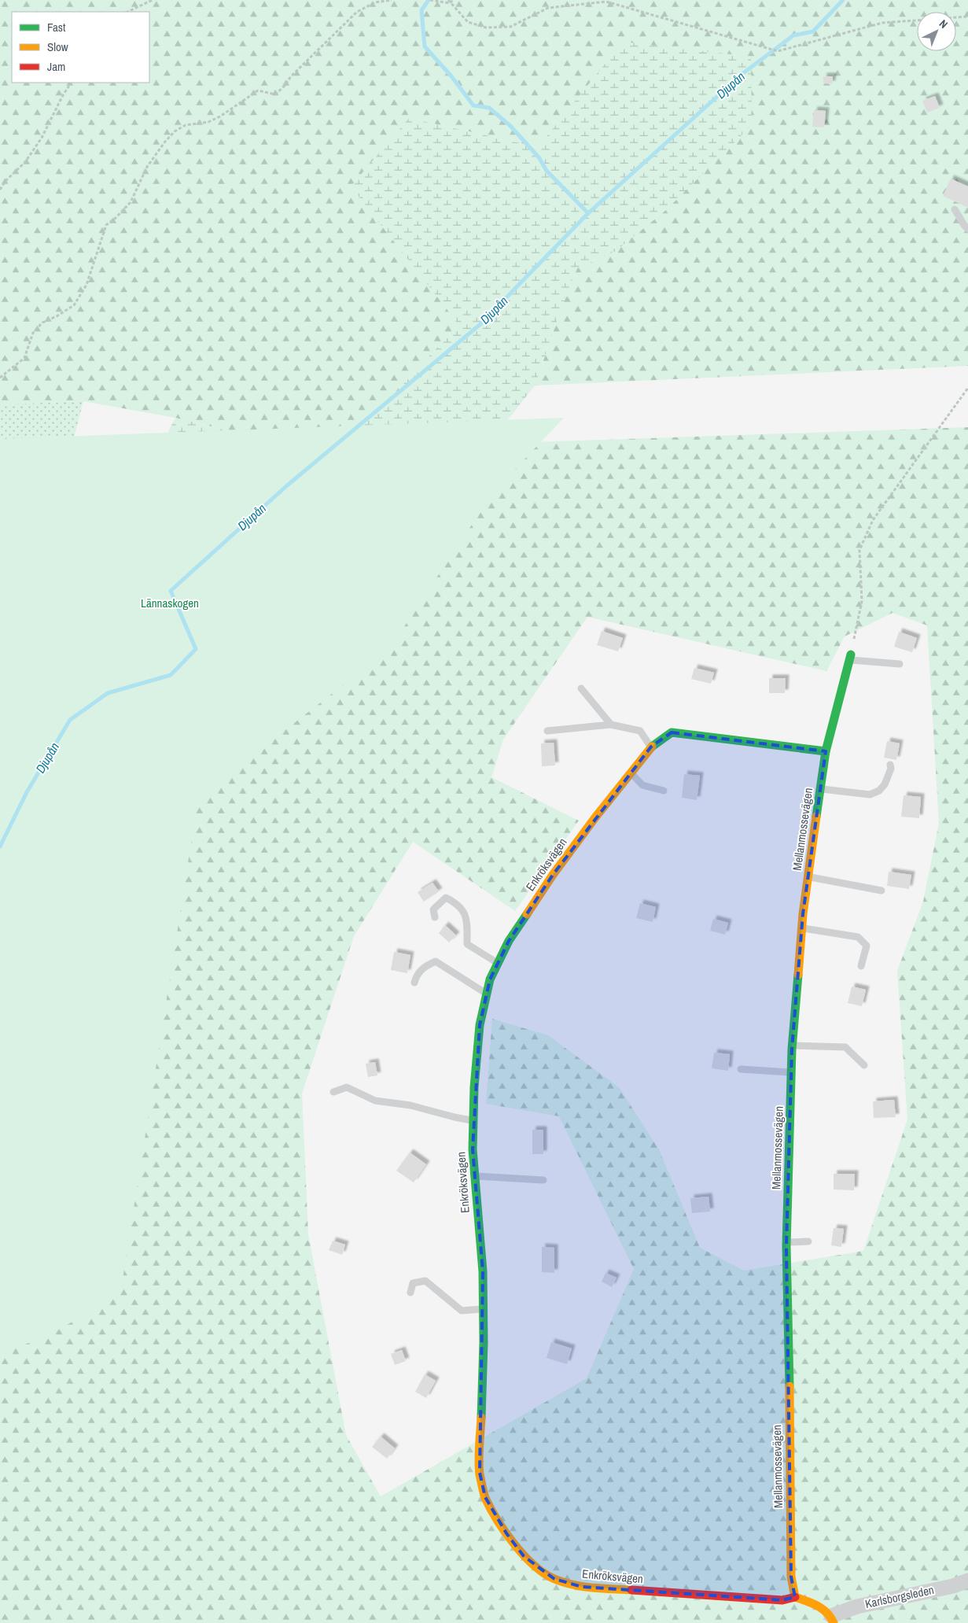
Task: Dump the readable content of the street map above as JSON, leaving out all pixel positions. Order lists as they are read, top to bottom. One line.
{"streets":{"street":["Mellanmossevägen","Enkröksvägen","Karlsborgsleden"]},"crossings":[["Mellanmossevägen","Enkröksvägen"]],"water":["Djupån"],"parks":["Lännaskogen"],"legend":["Fast","Slow","Jam"],"north":"top right"}
